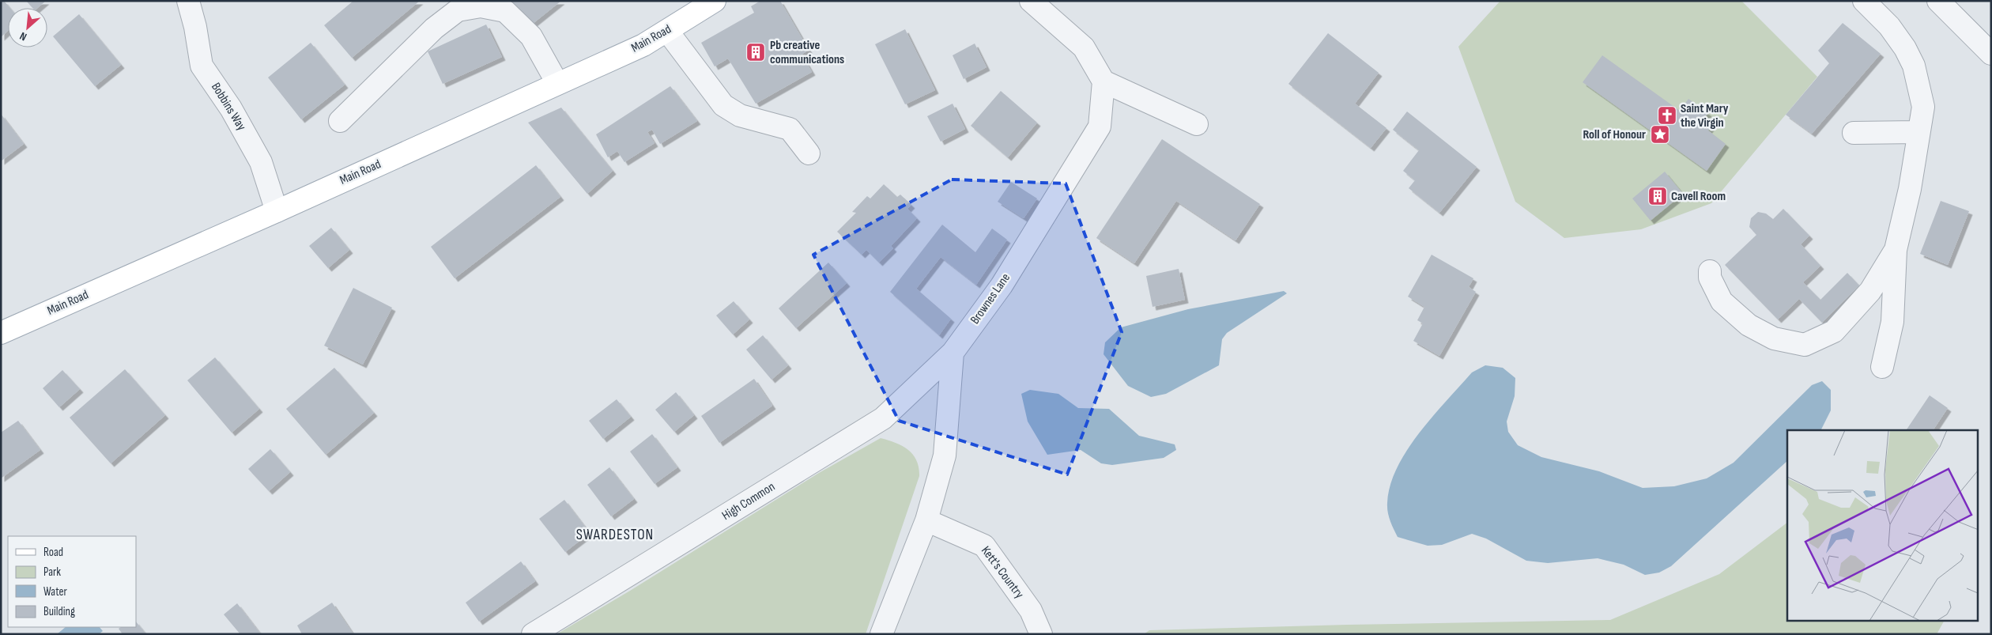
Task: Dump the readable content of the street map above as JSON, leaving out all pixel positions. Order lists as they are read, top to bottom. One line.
{"streets":{"main road":["Main Road"],"street":["Bobbins Way","Brownes Lane","High Common","Kett's Country"]},"crossings":[["Main Road","Bobbins Way"],["Brownes Lane","High Common"]],"districts":["SWARDESTON"],"places":{"building":["Pb creative communications","Cavell Room"],"church":["Saint Mary the Virgin"],"place":["Roll of Honour"]},"legend":["Road","Park","Water","Building"],"north":"bottom left"}
